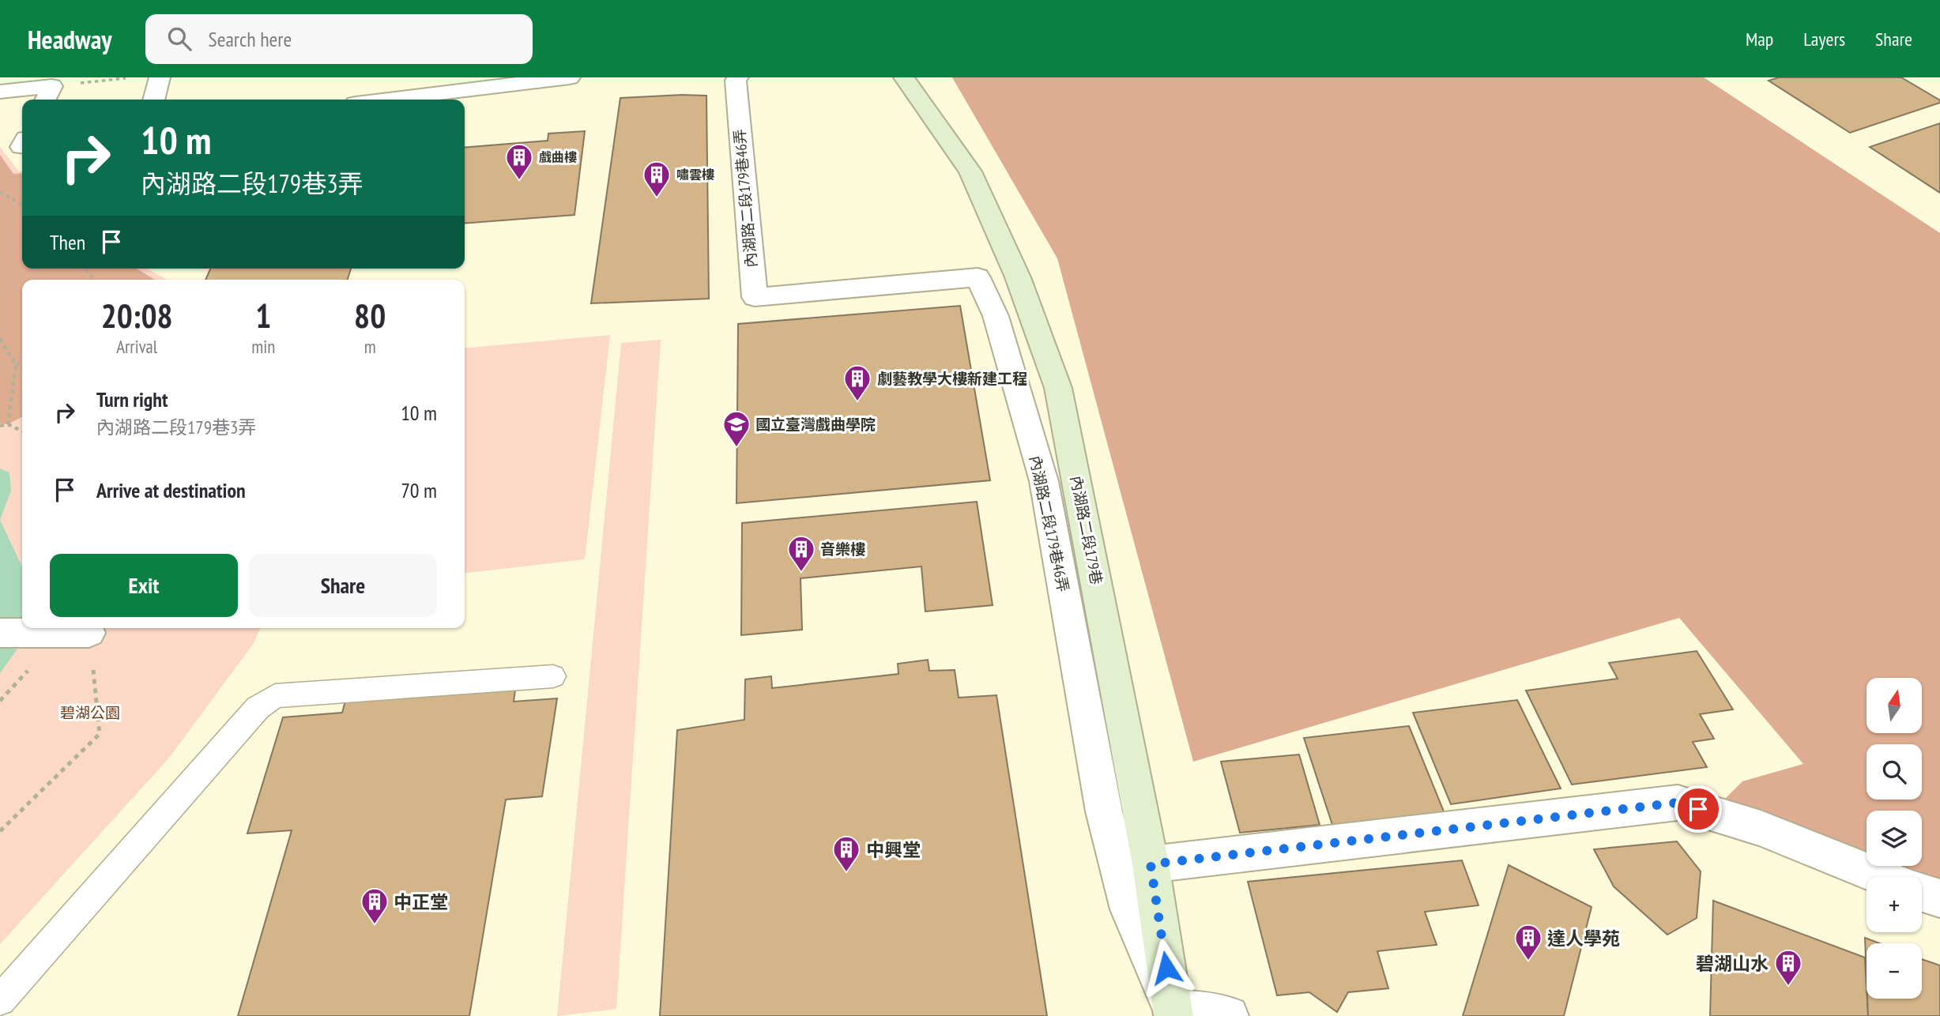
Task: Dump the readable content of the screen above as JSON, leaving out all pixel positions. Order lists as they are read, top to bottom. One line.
{"streets":{"street":["內湖路二段179巷46弄","內湖路二段179巷"]},"crossings":[["內湖路二段179巷46弄","內湖路二段179巷"]],"parks":["碧湖公園"],"places":{"building":["戲曲樓","嘯雲樓","劇藝教學大樓新建工程","音樂樓","中興堂","中正堂","達人學苑","碧湖山水"],"school or university":["國立臺灣戲曲學院"]},"north":"top","page":{"header":"Headway","search":"Search here","nav":["Map","Layers","Share"],"turn":["10 m","內湖路二段179巷3弄"],"then":"Then","eta":["20:08","Arrival","1","min","80","m"],"list":[{"name":"Turn right","note":"內湖路二段179巷3弄","value":"10 m"},{"name":"Arrive at destination","value":"70 m"}],"buttons":["Exit","Share"],"map_buttons":["+","−"]}}
